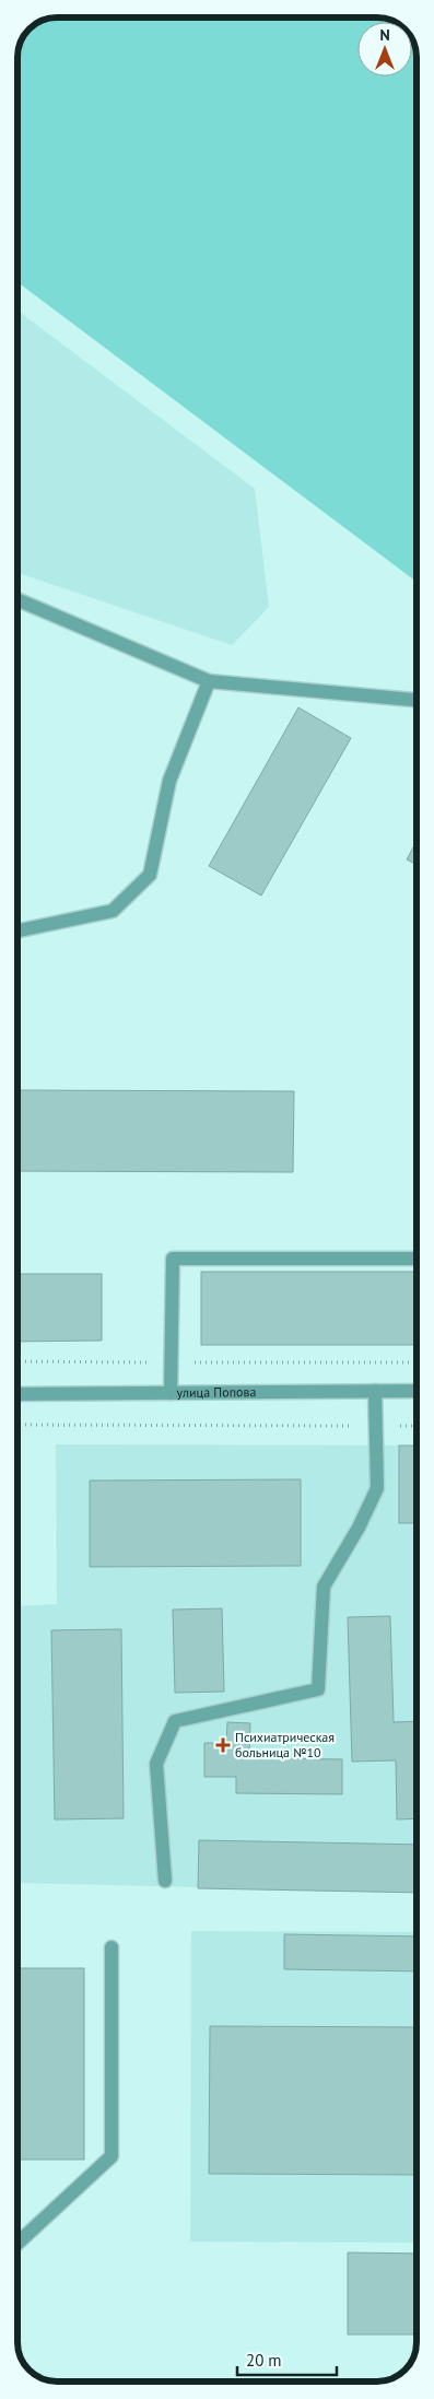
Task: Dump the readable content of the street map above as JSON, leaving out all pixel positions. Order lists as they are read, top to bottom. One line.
{"streets":{"street":["улица Попова"]},"places":{"health":["Психиатрическая больница №10"]},"scale_bar":"20 m","north":"top"}
